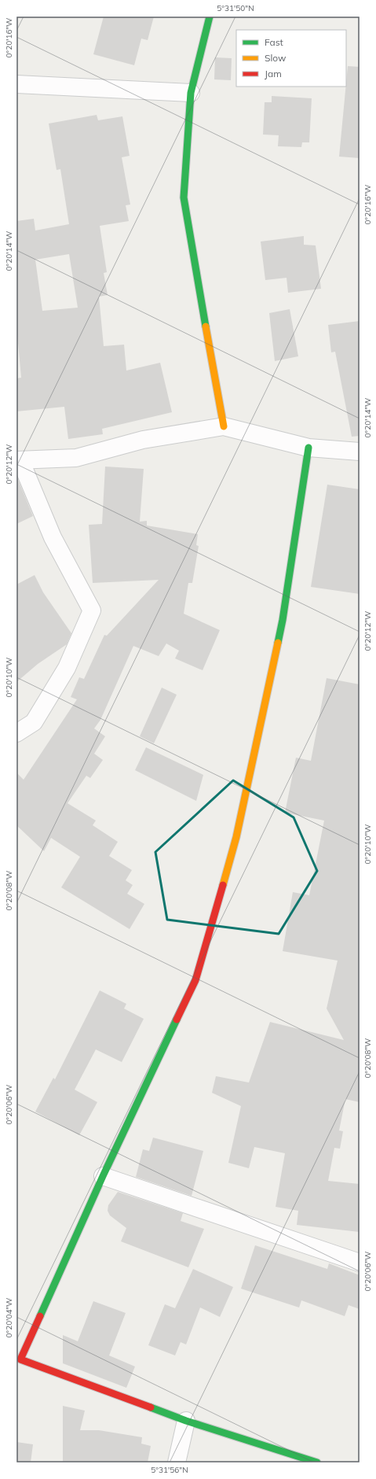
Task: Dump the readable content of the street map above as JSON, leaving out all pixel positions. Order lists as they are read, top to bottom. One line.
{"legend":["Fast","Slow","Jam"],"coordinates":["5°31'50\"N","0°20'16\"W","0°20'14\"W","0°20'12\"W","0°20'10\"W","0°20'08\"W","0°20'06\"W","0°20'04\"W","5°31'56\"N"]}
